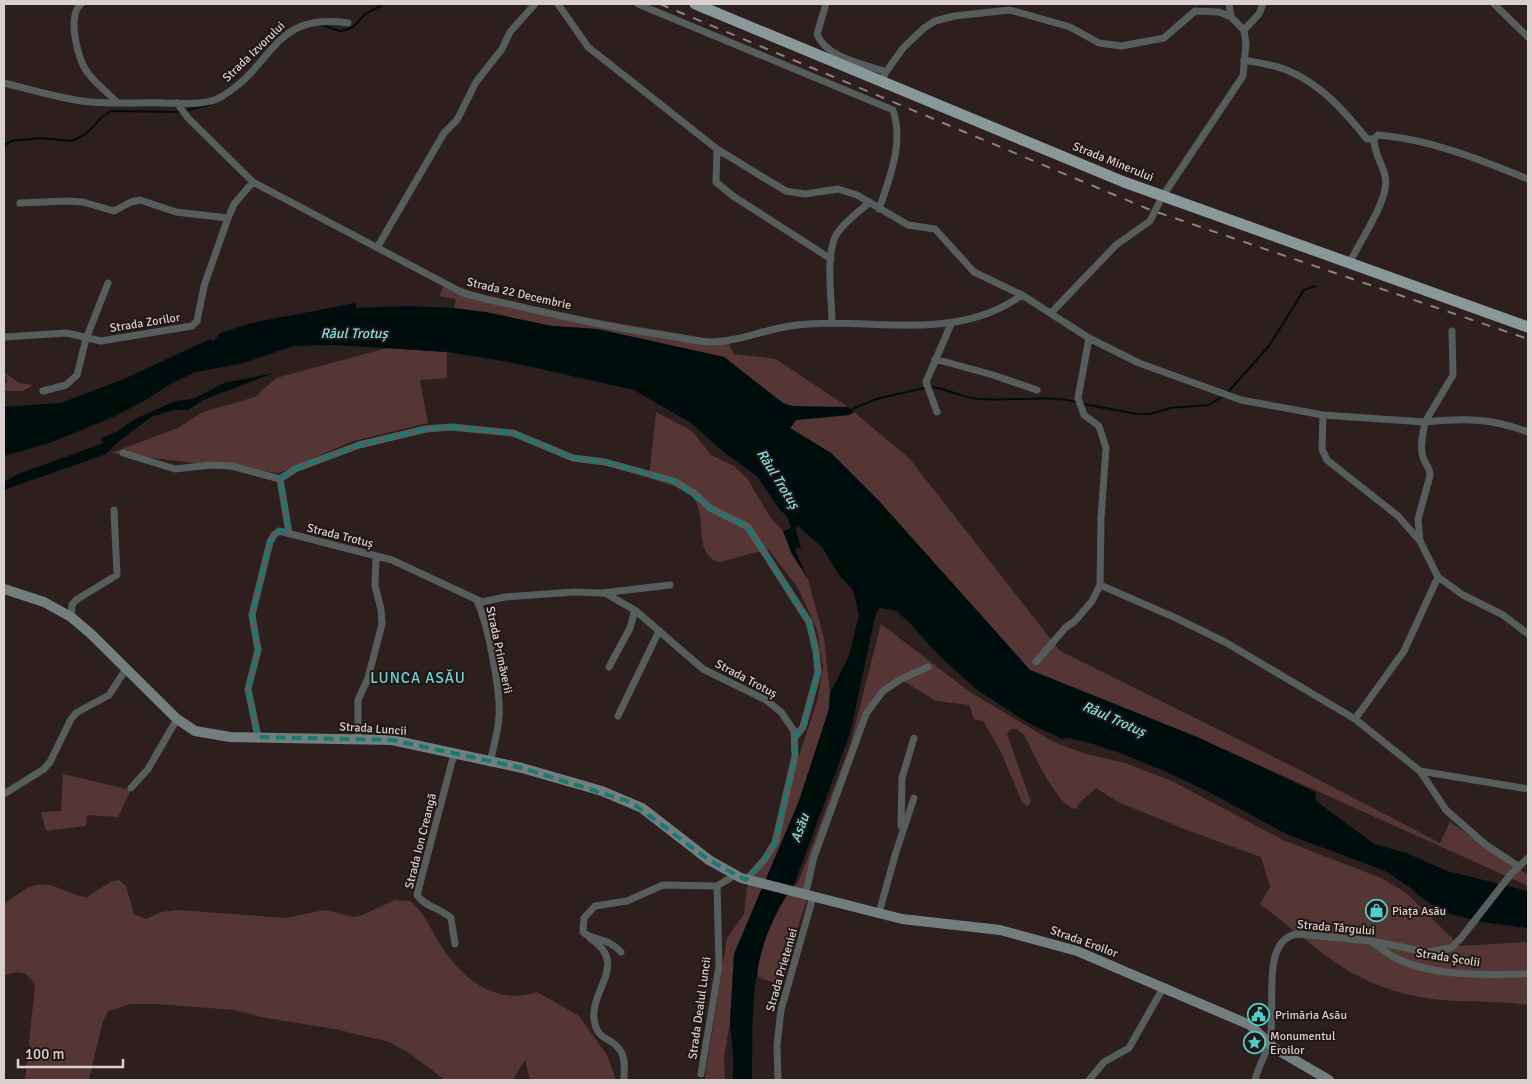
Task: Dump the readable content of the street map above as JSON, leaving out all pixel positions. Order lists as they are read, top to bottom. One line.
{"streets":{"main road":["Strada Minerului","Strada Luncii","Strada Eroilor"],"street":["Strada Izvorului","Strada 22 Decembrie","Strada Zorilor","Strada Trotuș","Strada Primăverii","Strada Ion Creangă","Strada Târgului","Strada Școlii","Strada Prieteniei","Strada Dealul Luncii"]},"crossings":[["Strada Izvorului","Strada 22 Decembrie"],["Strada 22 Decembrie","Strada Zorilor"],["Strada Trotuș","Strada Primăverii"],["Strada Trotuș","Strada Luncii"],["Strada Primăverii","Strada Luncii"],["Strada Luncii","Strada Ion Creangă"],["Strada Luncii","Strada Eroilor"],["Strada Luncii","Strada Prieteniei"],["Strada Târgului","Strada Eroilor"],["Strada Târgului","Strada Școlii"],["Strada Eroilor","Strada Prieteniei"]],"districts":["LUNCA ASĂU"],"water":["Râul Trotuș","Asău"],"places":{"shop":["Piața Asău"],"public building":["Primăria Asău"],"place":["Monumentul Eroilor"]},"scale_bar":"100 m"}
